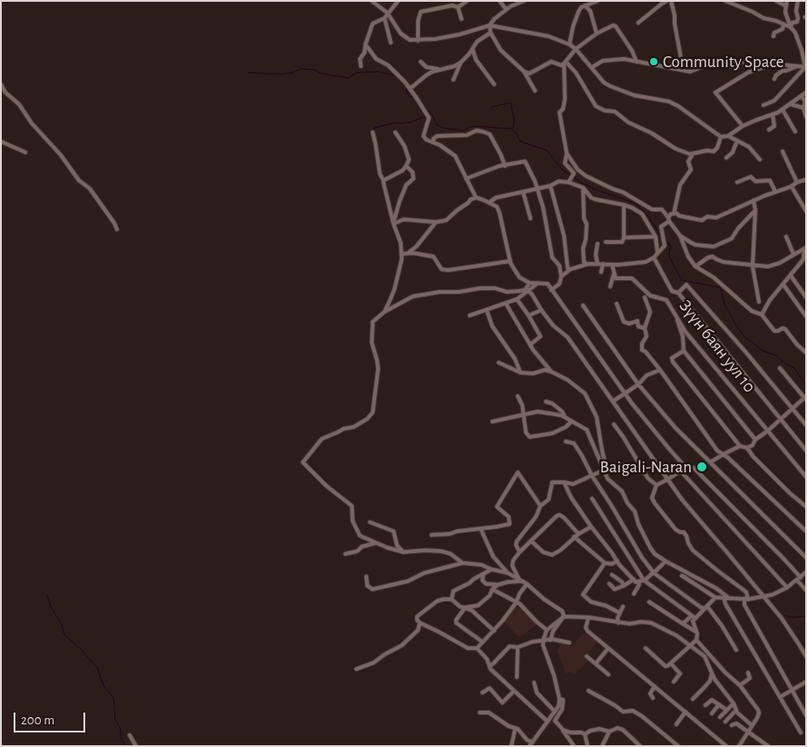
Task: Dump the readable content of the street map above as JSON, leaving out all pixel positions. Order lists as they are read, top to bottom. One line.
{"streets":{"street":["Зүүн баян уул 10"]},"places":["Community Space","Baigali-Naran"],"scale_bar":"200 m"}
